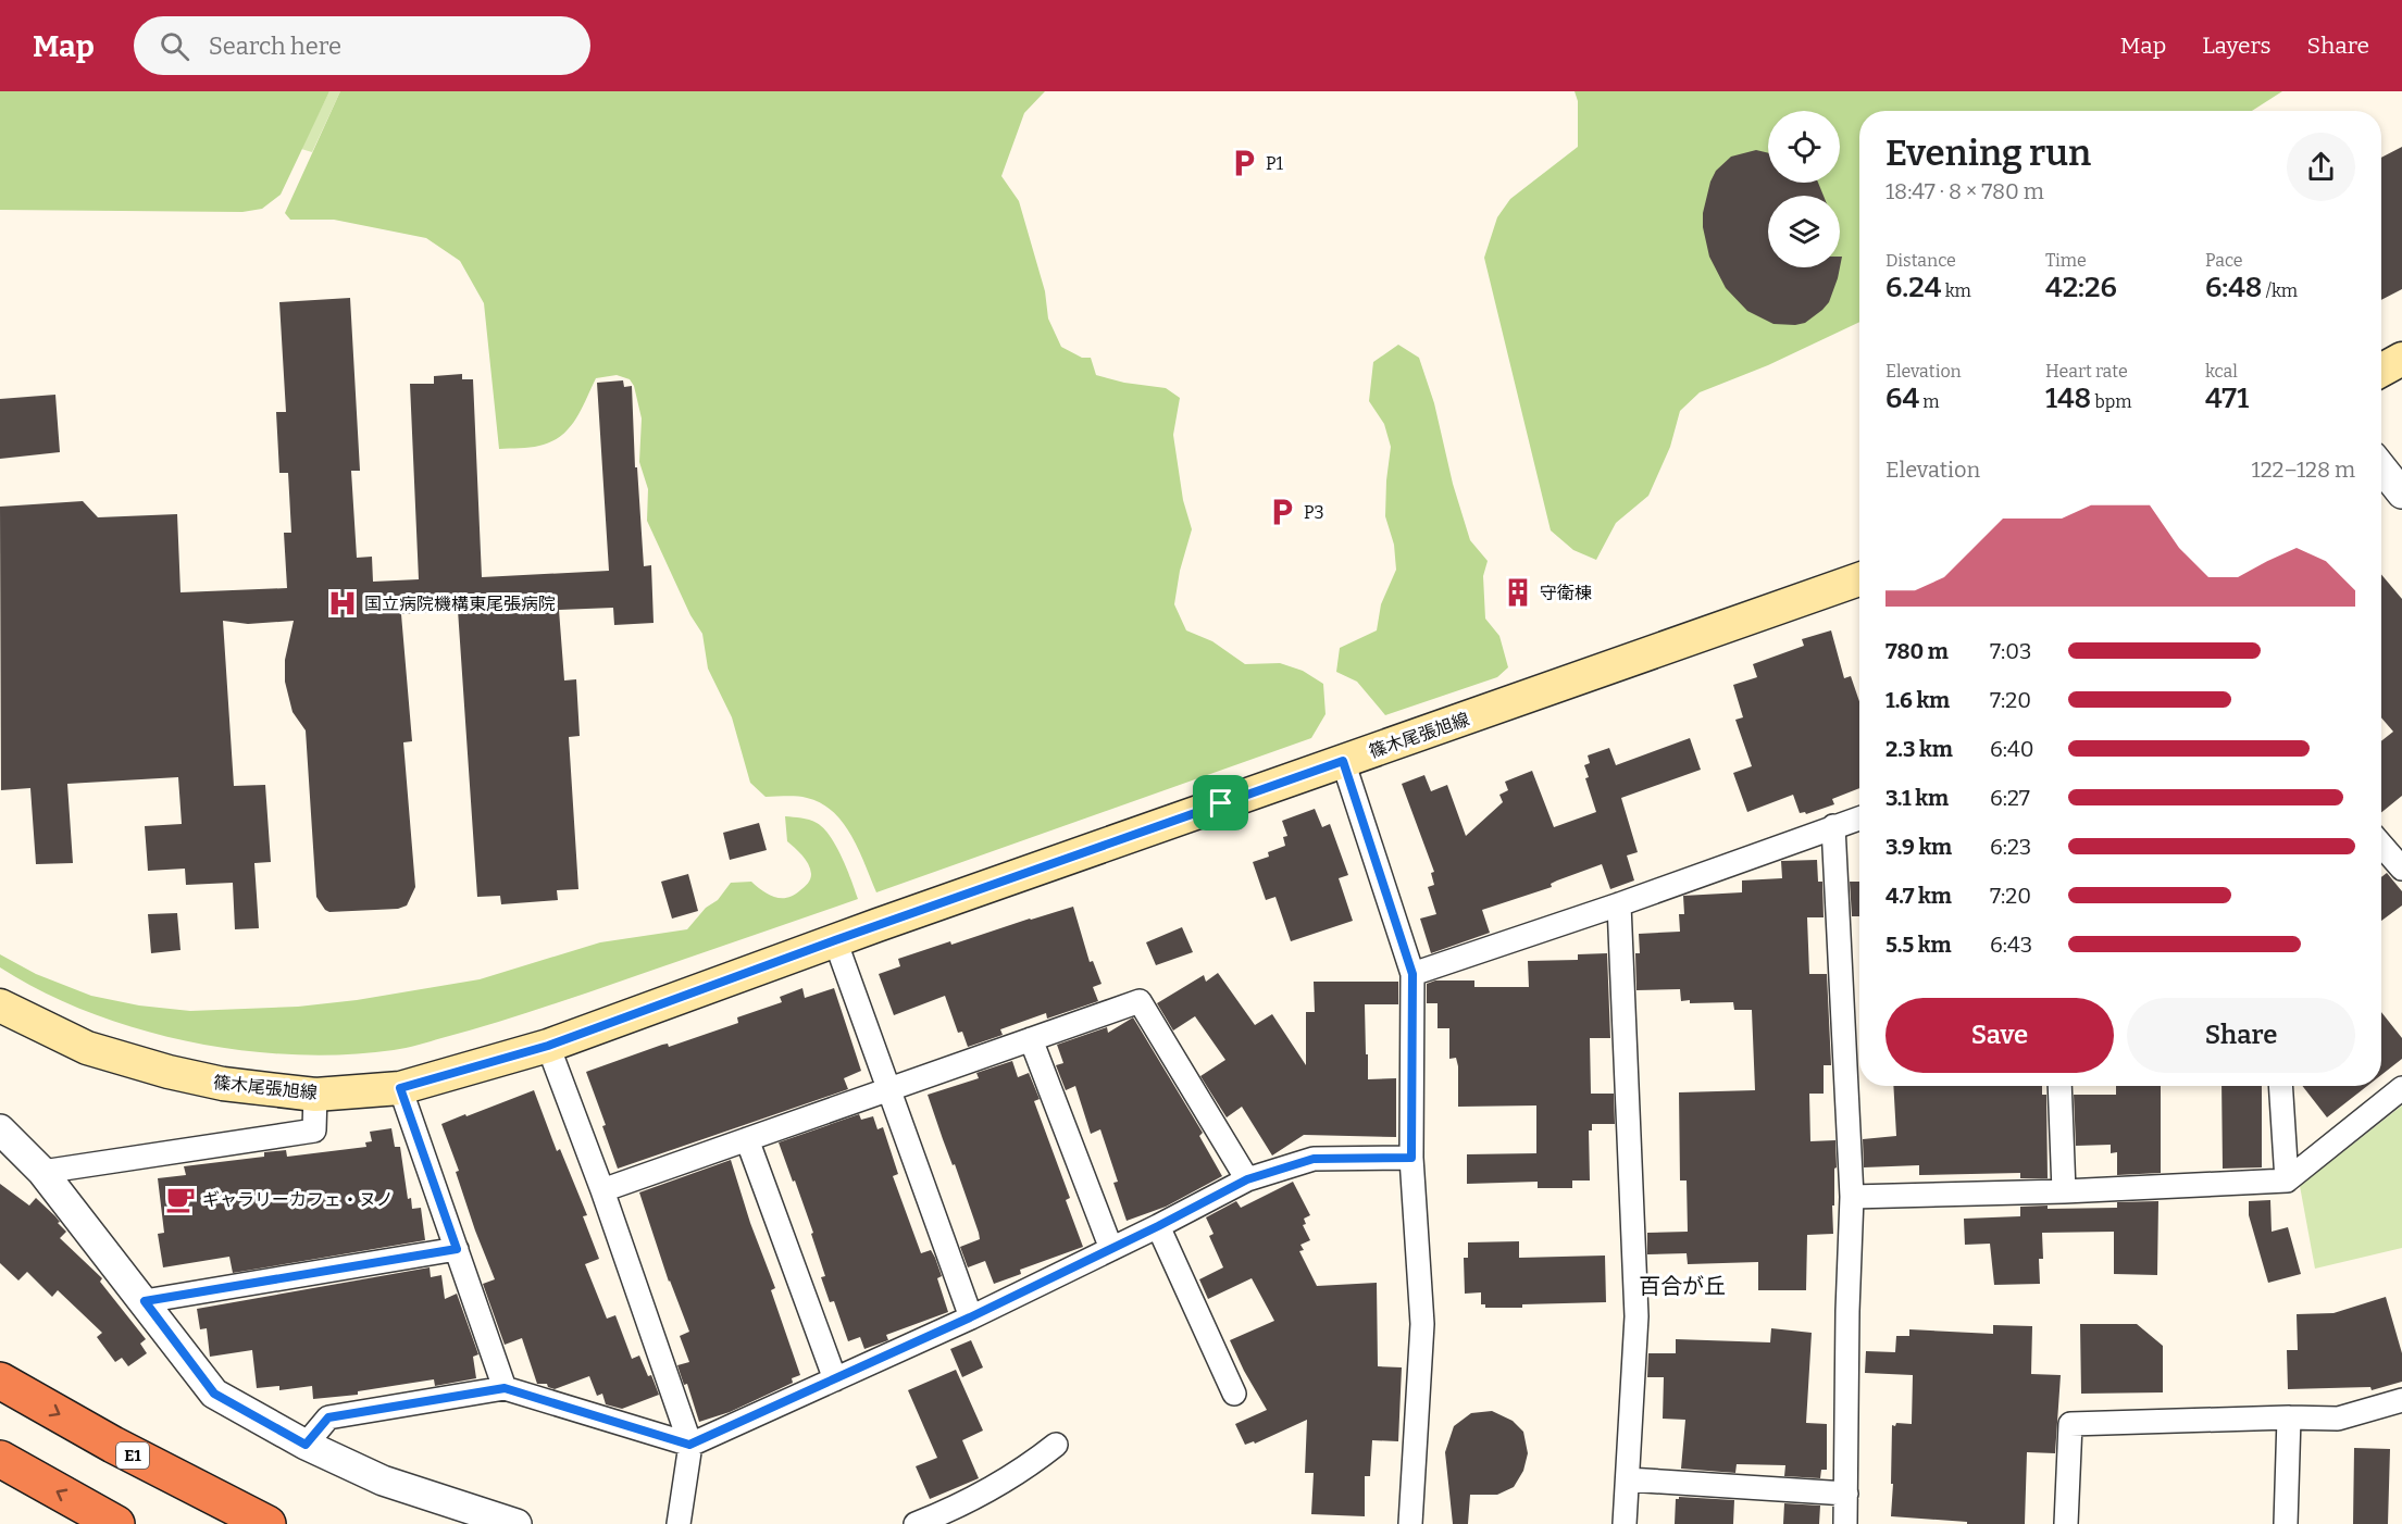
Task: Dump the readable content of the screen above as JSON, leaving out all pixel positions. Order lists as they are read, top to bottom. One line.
{"streets":{"highway":["E1"],"main road":["篠木尾張旭線"]},"districts":["百合が丘"],"places":{"parking":["P1","P3"],"building":["守衛棟"],"hospital":["国立病院機構東尾張病院"],"cafe":["ギャラリーカフェ・ヌノ"]},"page":{"header":"Map","search":"Search here","nav":["Map","Layers","Share"],"heading":["Evening run","18:47 · 8 × 780 m"],"stats":[["Distance","6.24 km"],["Time","42:26"],["Pace","6:48 /km"],["Elevation","64 m"],["Heart rate","148 bpm"],["kcal","471"]],"chart":["Elevation","122–128 m"],"list":[{"name":"780 m","note":"7:03"},{"name":"1.6 km","note":"7:20"},{"name":"2.3 km","note":"6:40"},{"name":"3.1 km","note":"6:27"},{"name":"3.9 km","note":"6:23"},{"name":"4.7 km","note":"7:20"},{"name":"5.5 km","note":"6:43"}],"buttons":["Save","Share"]}}
